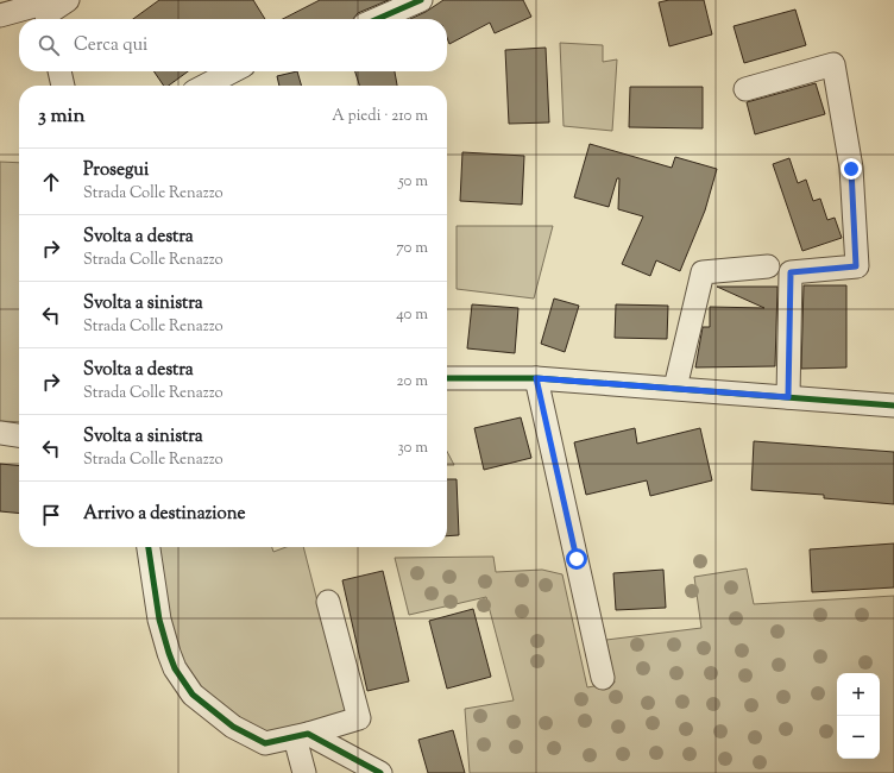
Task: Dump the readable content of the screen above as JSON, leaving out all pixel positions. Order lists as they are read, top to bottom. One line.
{"page":{"search":"Cerca qui","heading":["3 min","A piedi · 210 m"],"list":[["Prosegui","Strada Colle Renazzo","50 m"],["Svolta a destra","Strada Colle Renazzo","70 m"],["Svolta a sinistra","Strada Colle Renazzo","40 m"],["Svolta a destra","Strada Colle Renazzo","20 m"],["Svolta a sinistra","Strada Colle Renazzo","30 m"],"Arrivo a destinazione"],"map_buttons":["+","−"]}}
